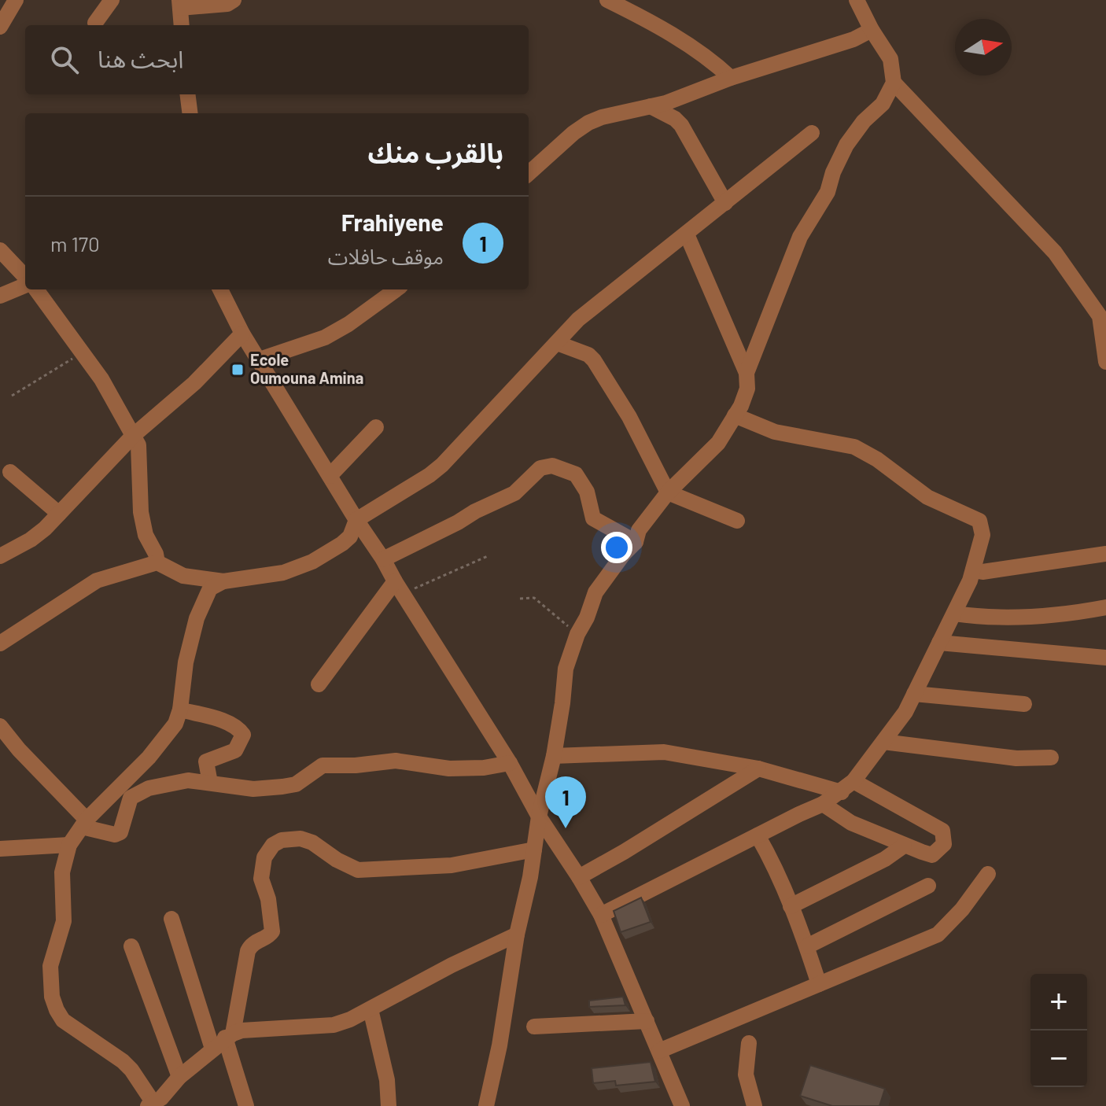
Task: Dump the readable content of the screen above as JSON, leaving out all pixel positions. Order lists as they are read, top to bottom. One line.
{"places":{"transit":["Ecole Oumouna Amina"]},"north":"right","page":{"search":"ابحث هنا","heading":"بالقرب منك","list":[{"mark":"1","name":"Frahiyene","note":"موقف حافلات","value":"170 m"}],"pins":"1","map_buttons":["+","−"]}}
